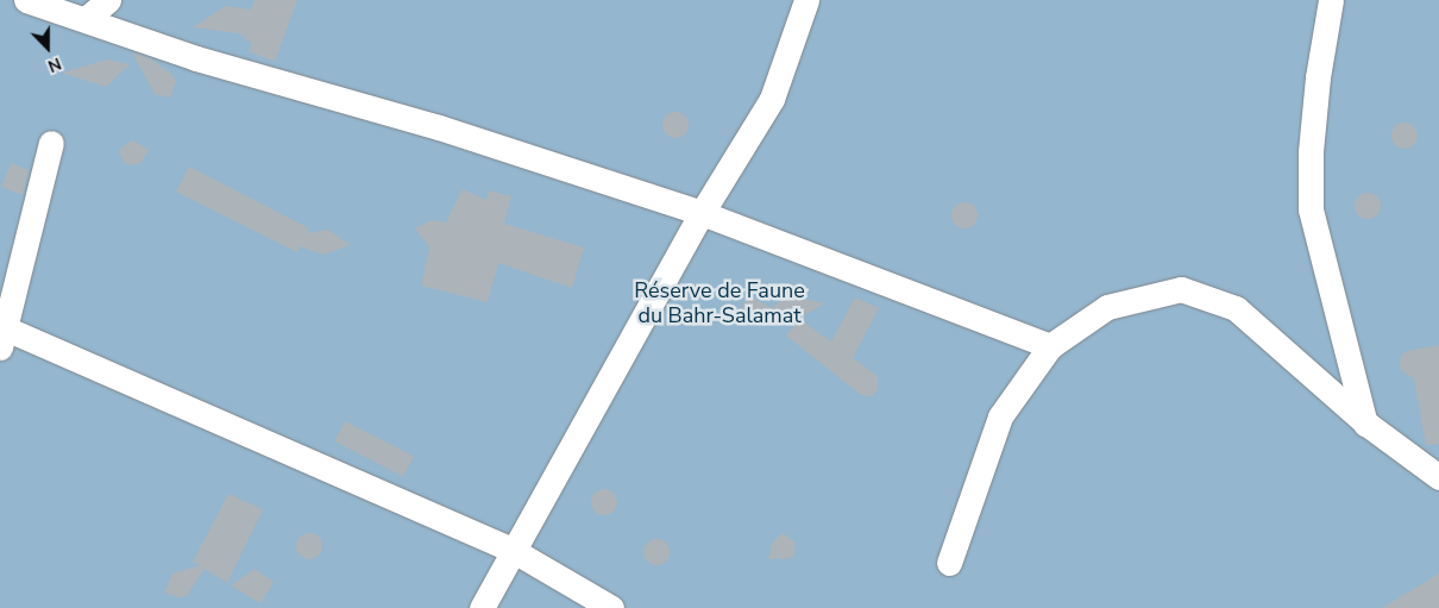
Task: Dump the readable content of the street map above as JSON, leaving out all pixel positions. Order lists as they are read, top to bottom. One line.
{"parks":["Réserve de Faune du Bahr-Salamat"],"north":"bottom"}
